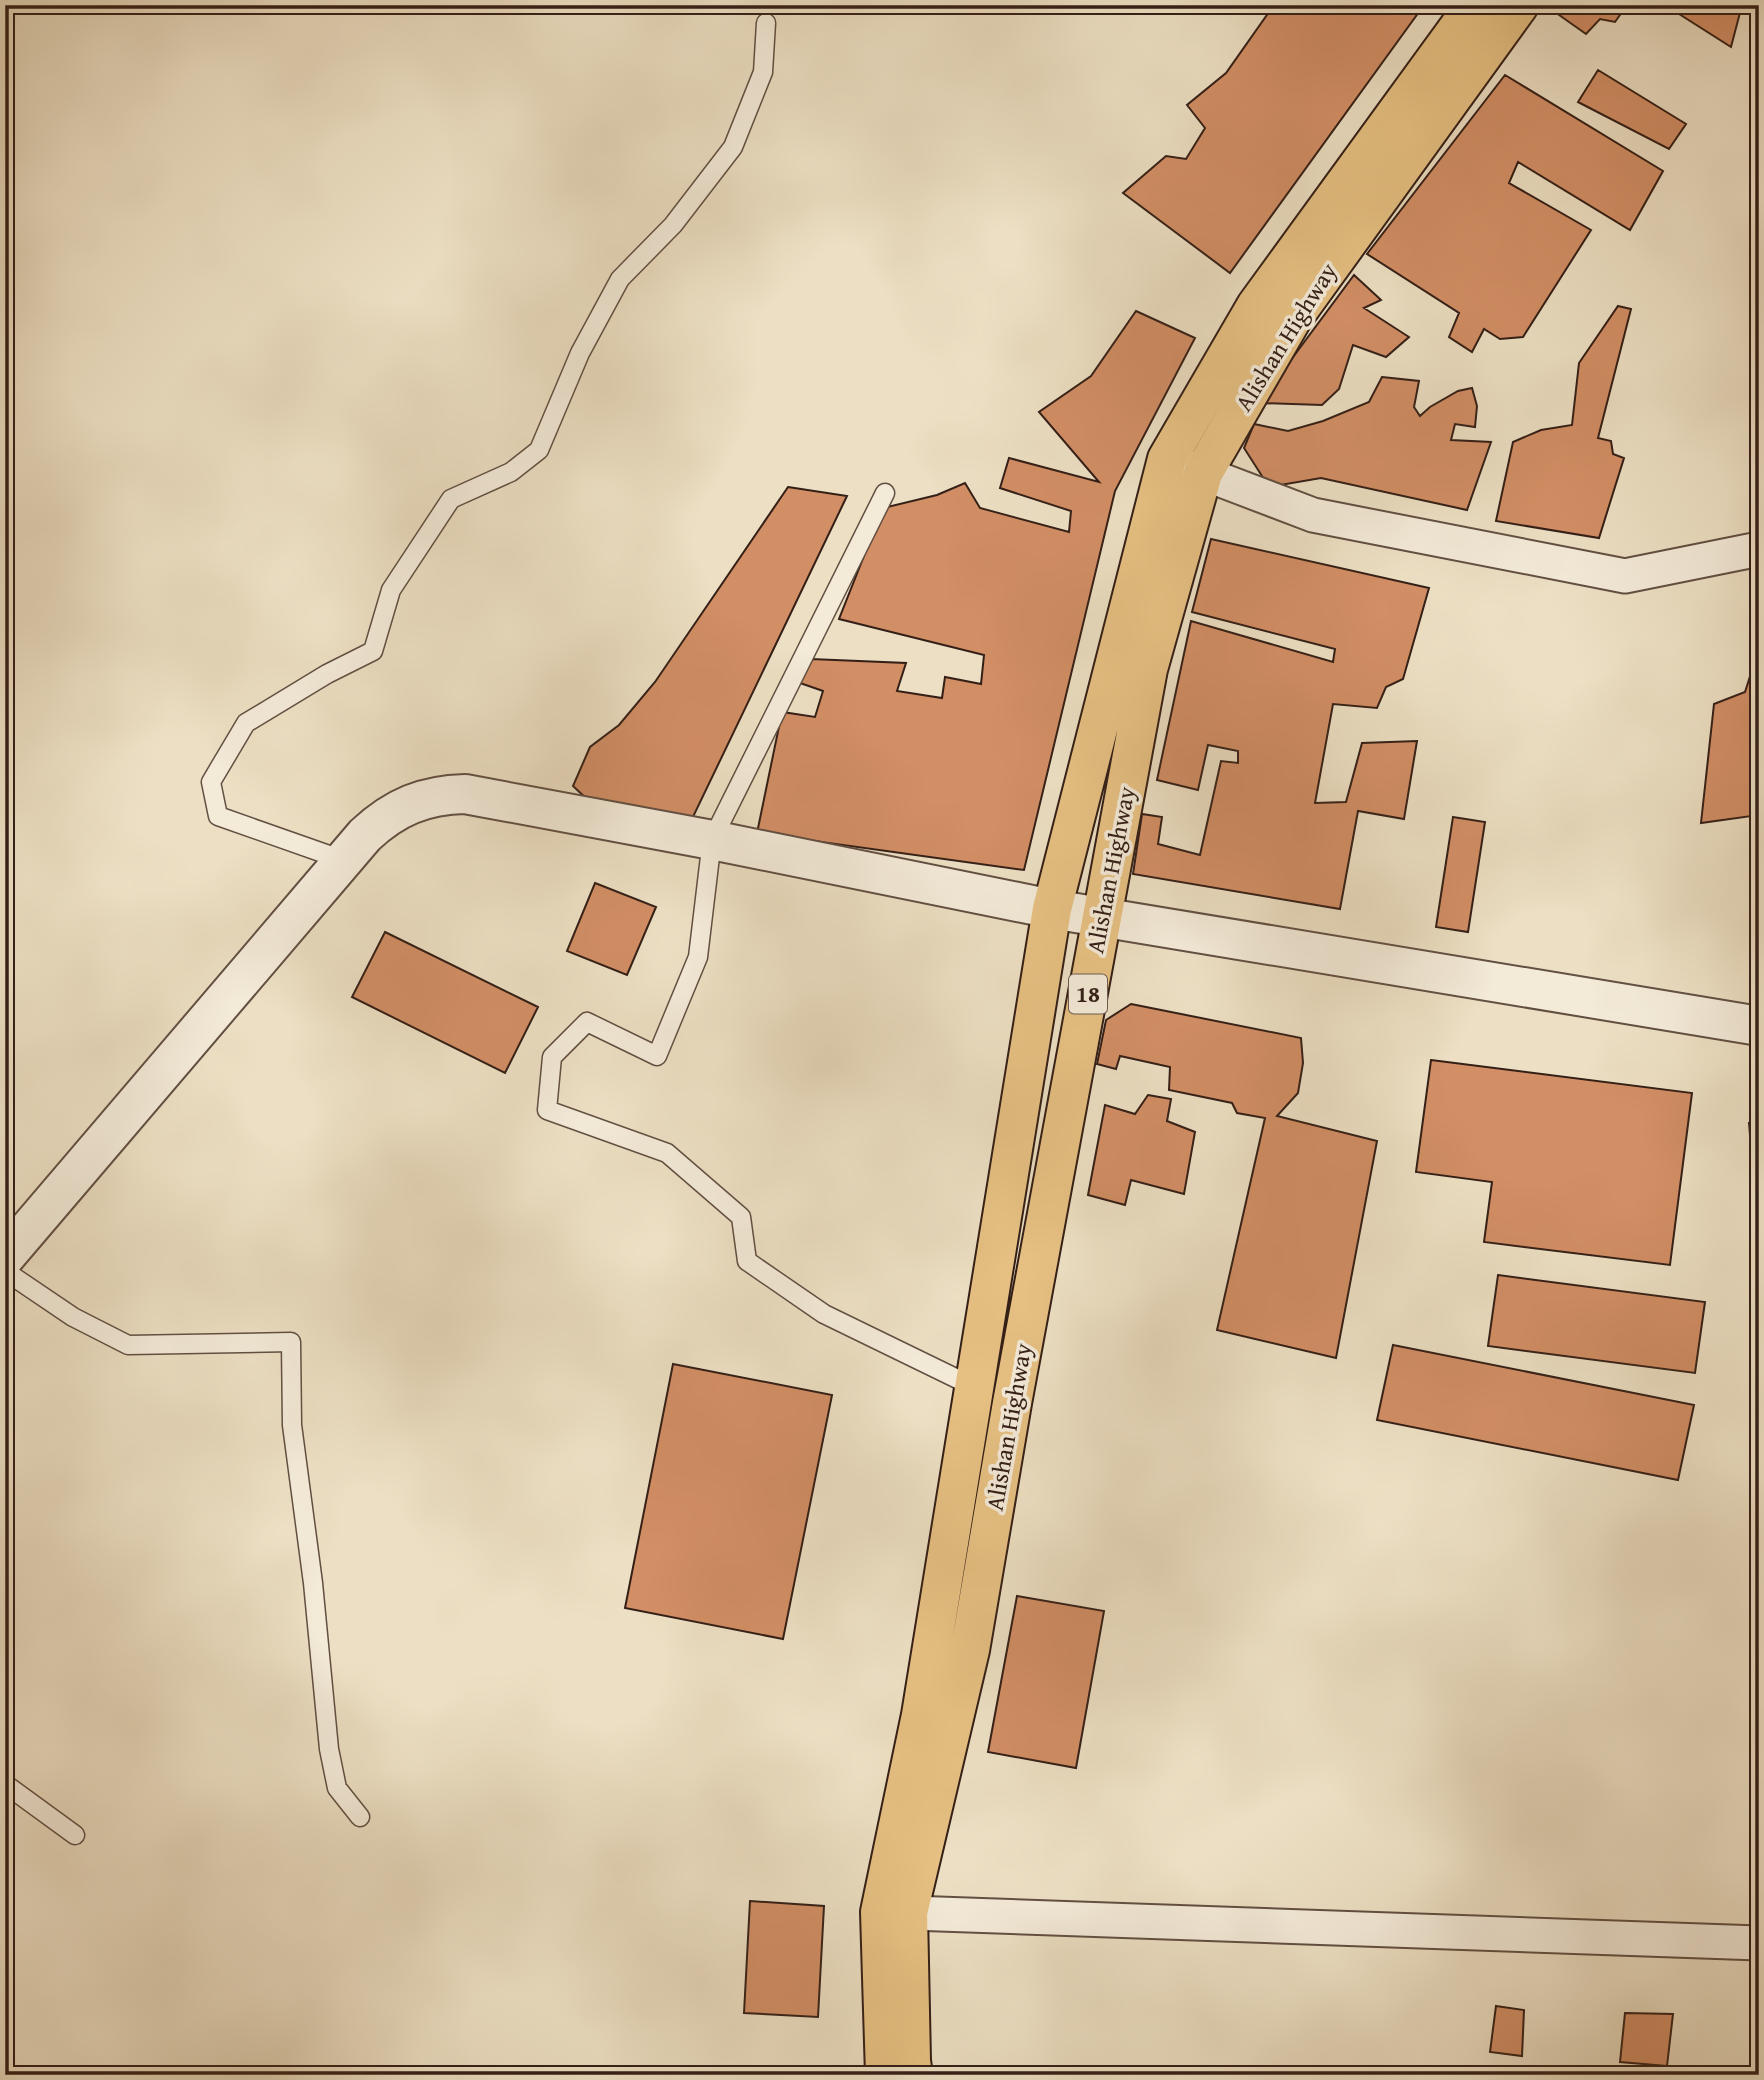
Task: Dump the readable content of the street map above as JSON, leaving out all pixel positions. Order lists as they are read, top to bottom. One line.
{"streets":{"main road":["Alishan Highway","18"]}}
